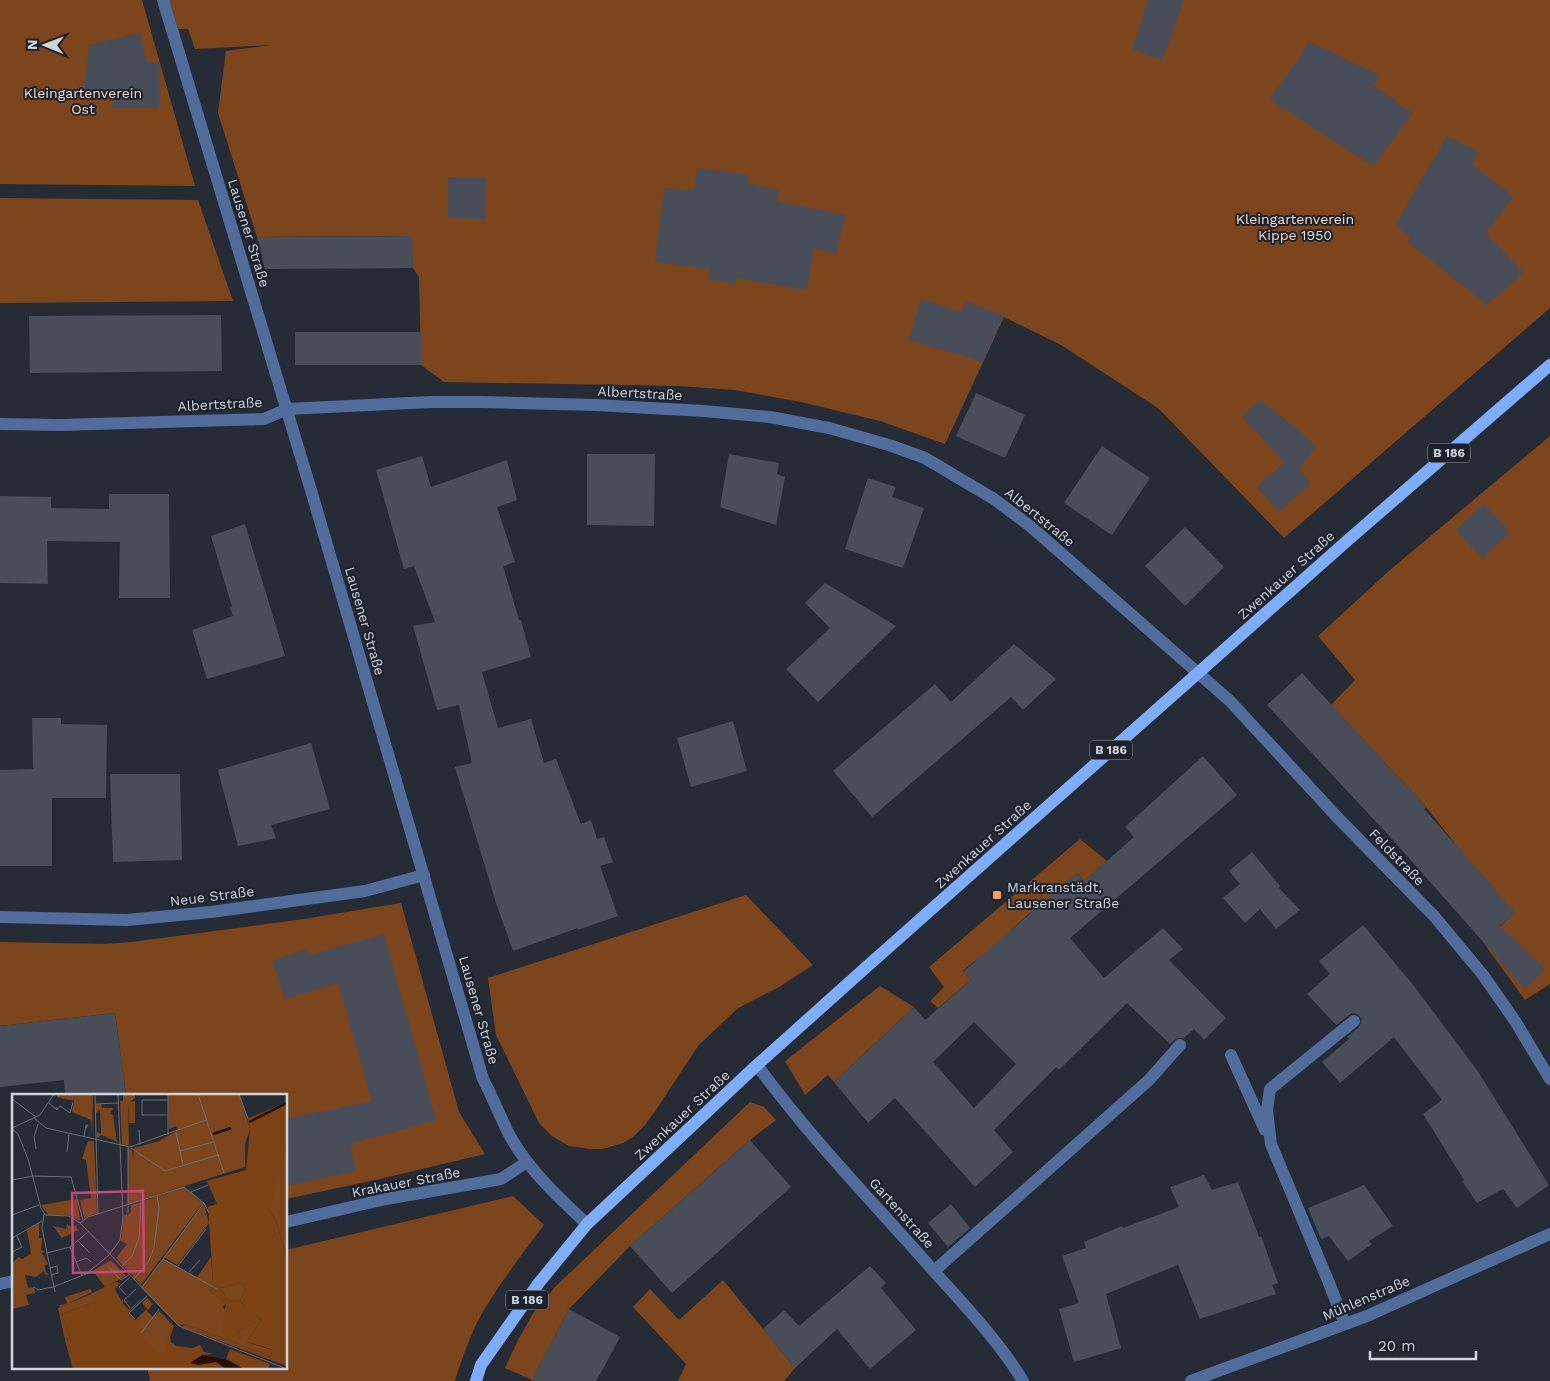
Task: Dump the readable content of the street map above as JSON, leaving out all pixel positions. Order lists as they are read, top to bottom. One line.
{"streets":{"main road":["B 186","Zwenkauer Straße"],"street":["Lausener Straße","Albertstraße","Feldstraße","Neue Straße","Krakauer Straße","Gartenstraße","Mühlenstraße"]},"crossings":[["Lausener Straße","Albertstraße"],["Lausener Straße","Zwenkauer Straße"],["Lausener Straße","Neue Straße"],["Lausener Straße","Krakauer Straße"],["Albertstraße","Zwenkauer Straße"],["Albertstraße","Feldstraße"],["Zwenkauer Straße","Feldstraße"],["Zwenkauer Straße","Gartenstraße"]],"parks":["Kleingartenverein Ost","Kleingartenverein Kippe 1950"],"places":{"transit":["Markranstädt, Lausener Straße"]},"scale_bar":"20 m","north":"left"}
